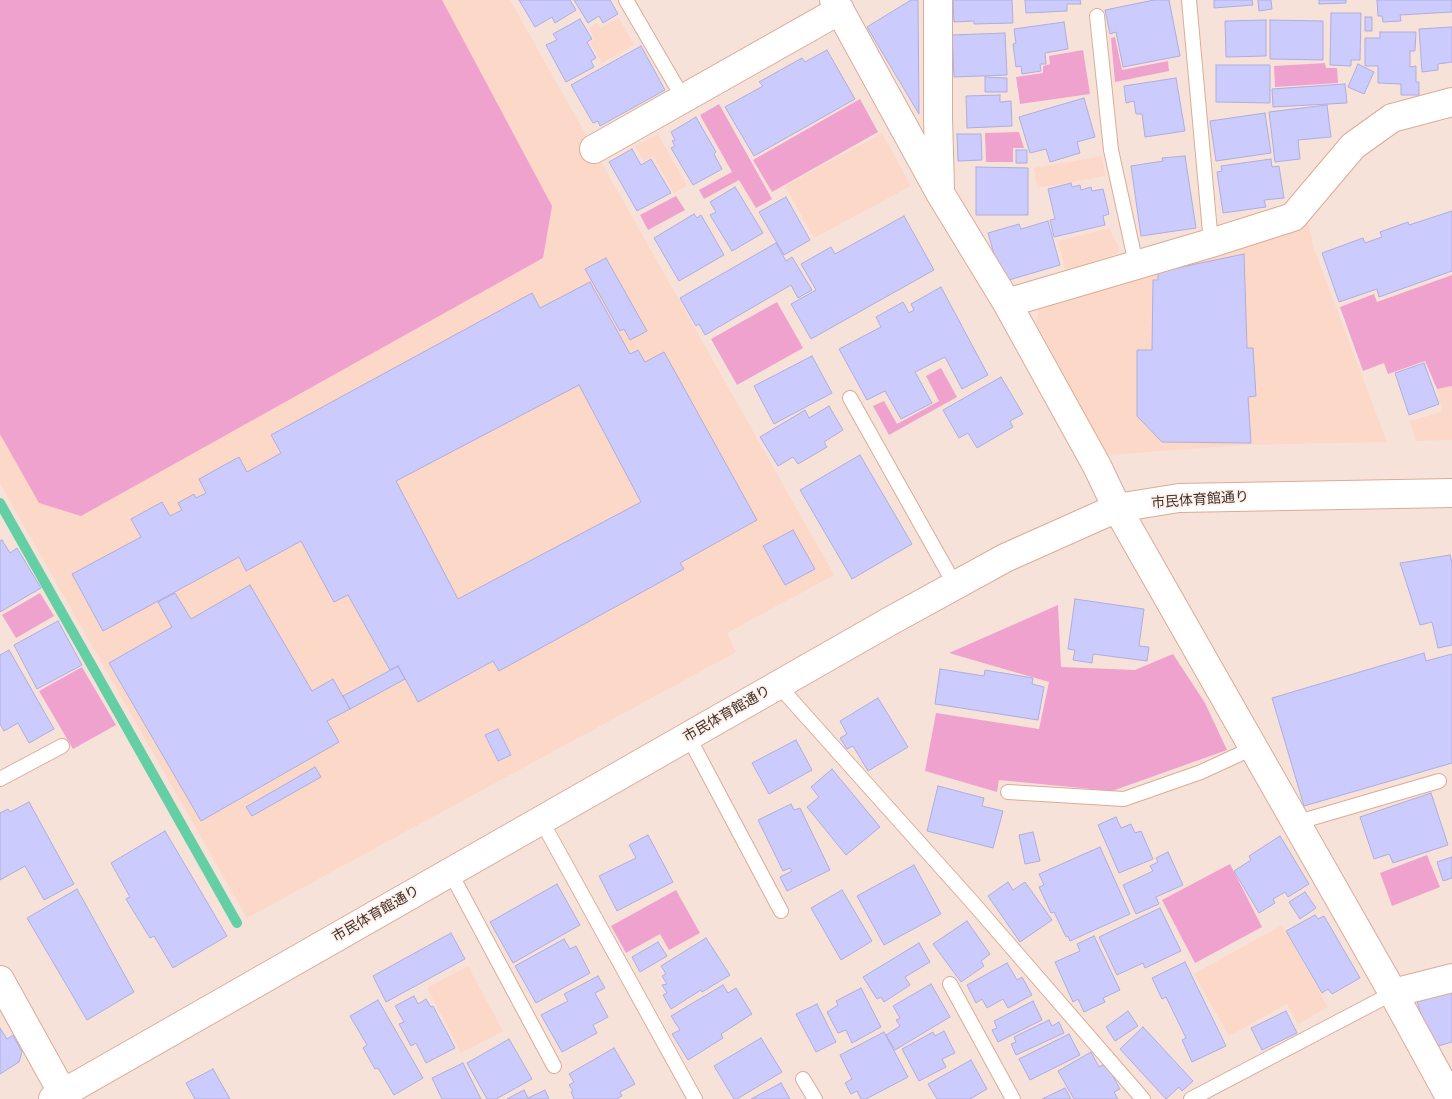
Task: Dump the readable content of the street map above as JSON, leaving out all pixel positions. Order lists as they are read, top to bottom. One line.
{"streets":{"street":["市民体育館通り"]}}
